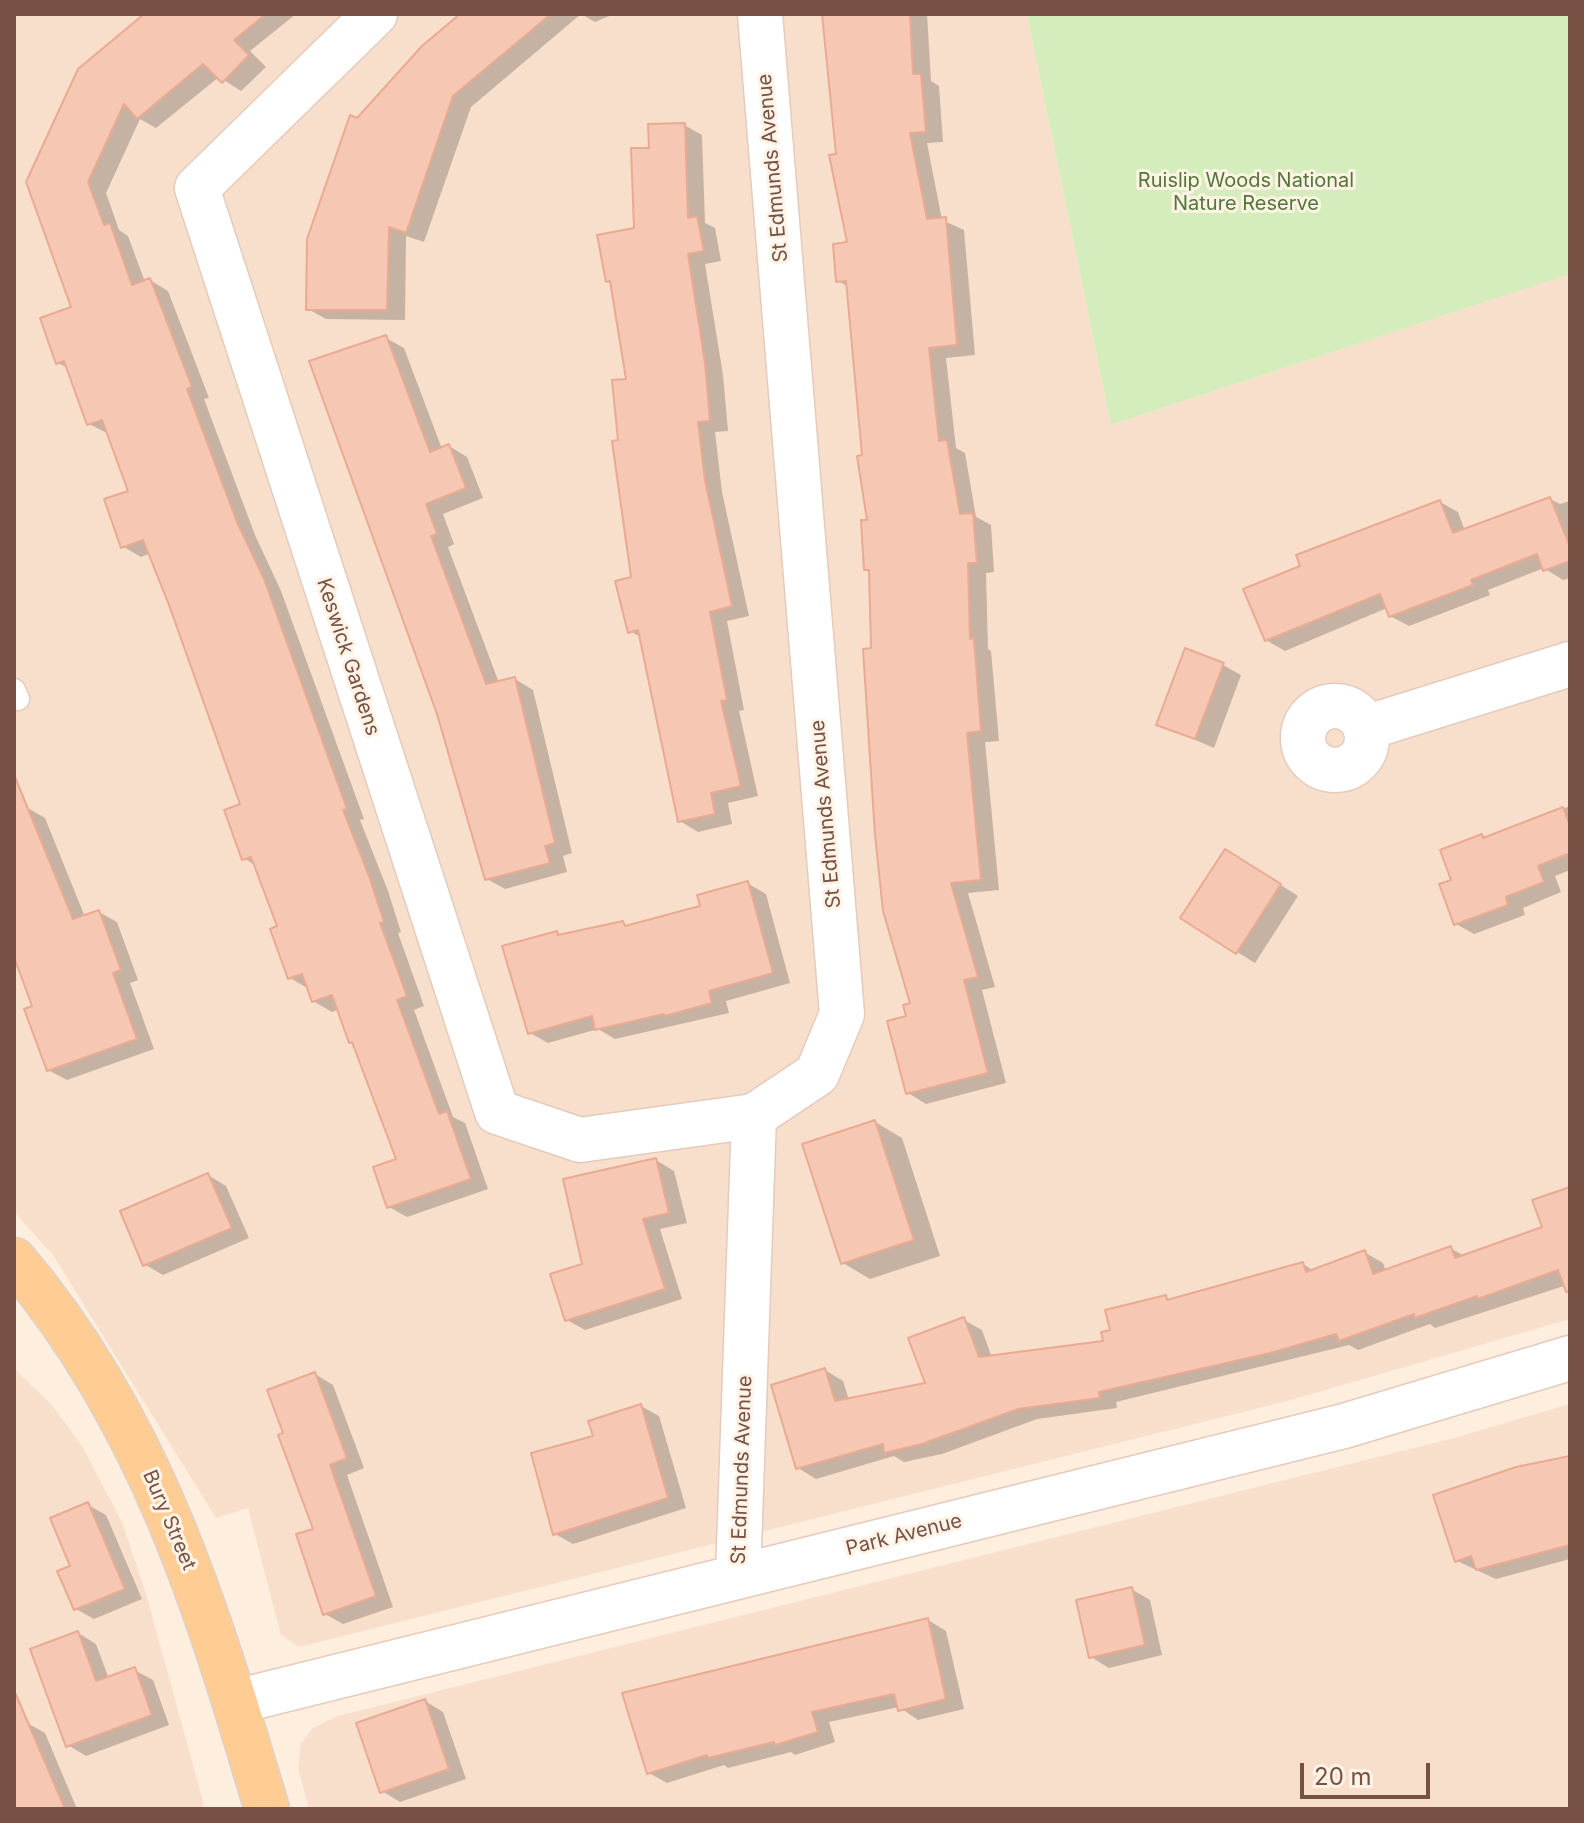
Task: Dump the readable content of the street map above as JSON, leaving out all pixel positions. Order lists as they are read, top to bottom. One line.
{"streets":{"main road":["Bury Street"],"street":["St Edmunds Avenue","Keswick Gardens","Park Avenue"]},"crossings":[["St Edmunds Avenue","Keswick Gardens"],["St Edmunds Avenue","Park Avenue"],["Bury Street","Park Avenue"]],"parks":["Ruislip Woods National Nature Reserve"],"scale_bar":"20 m"}
